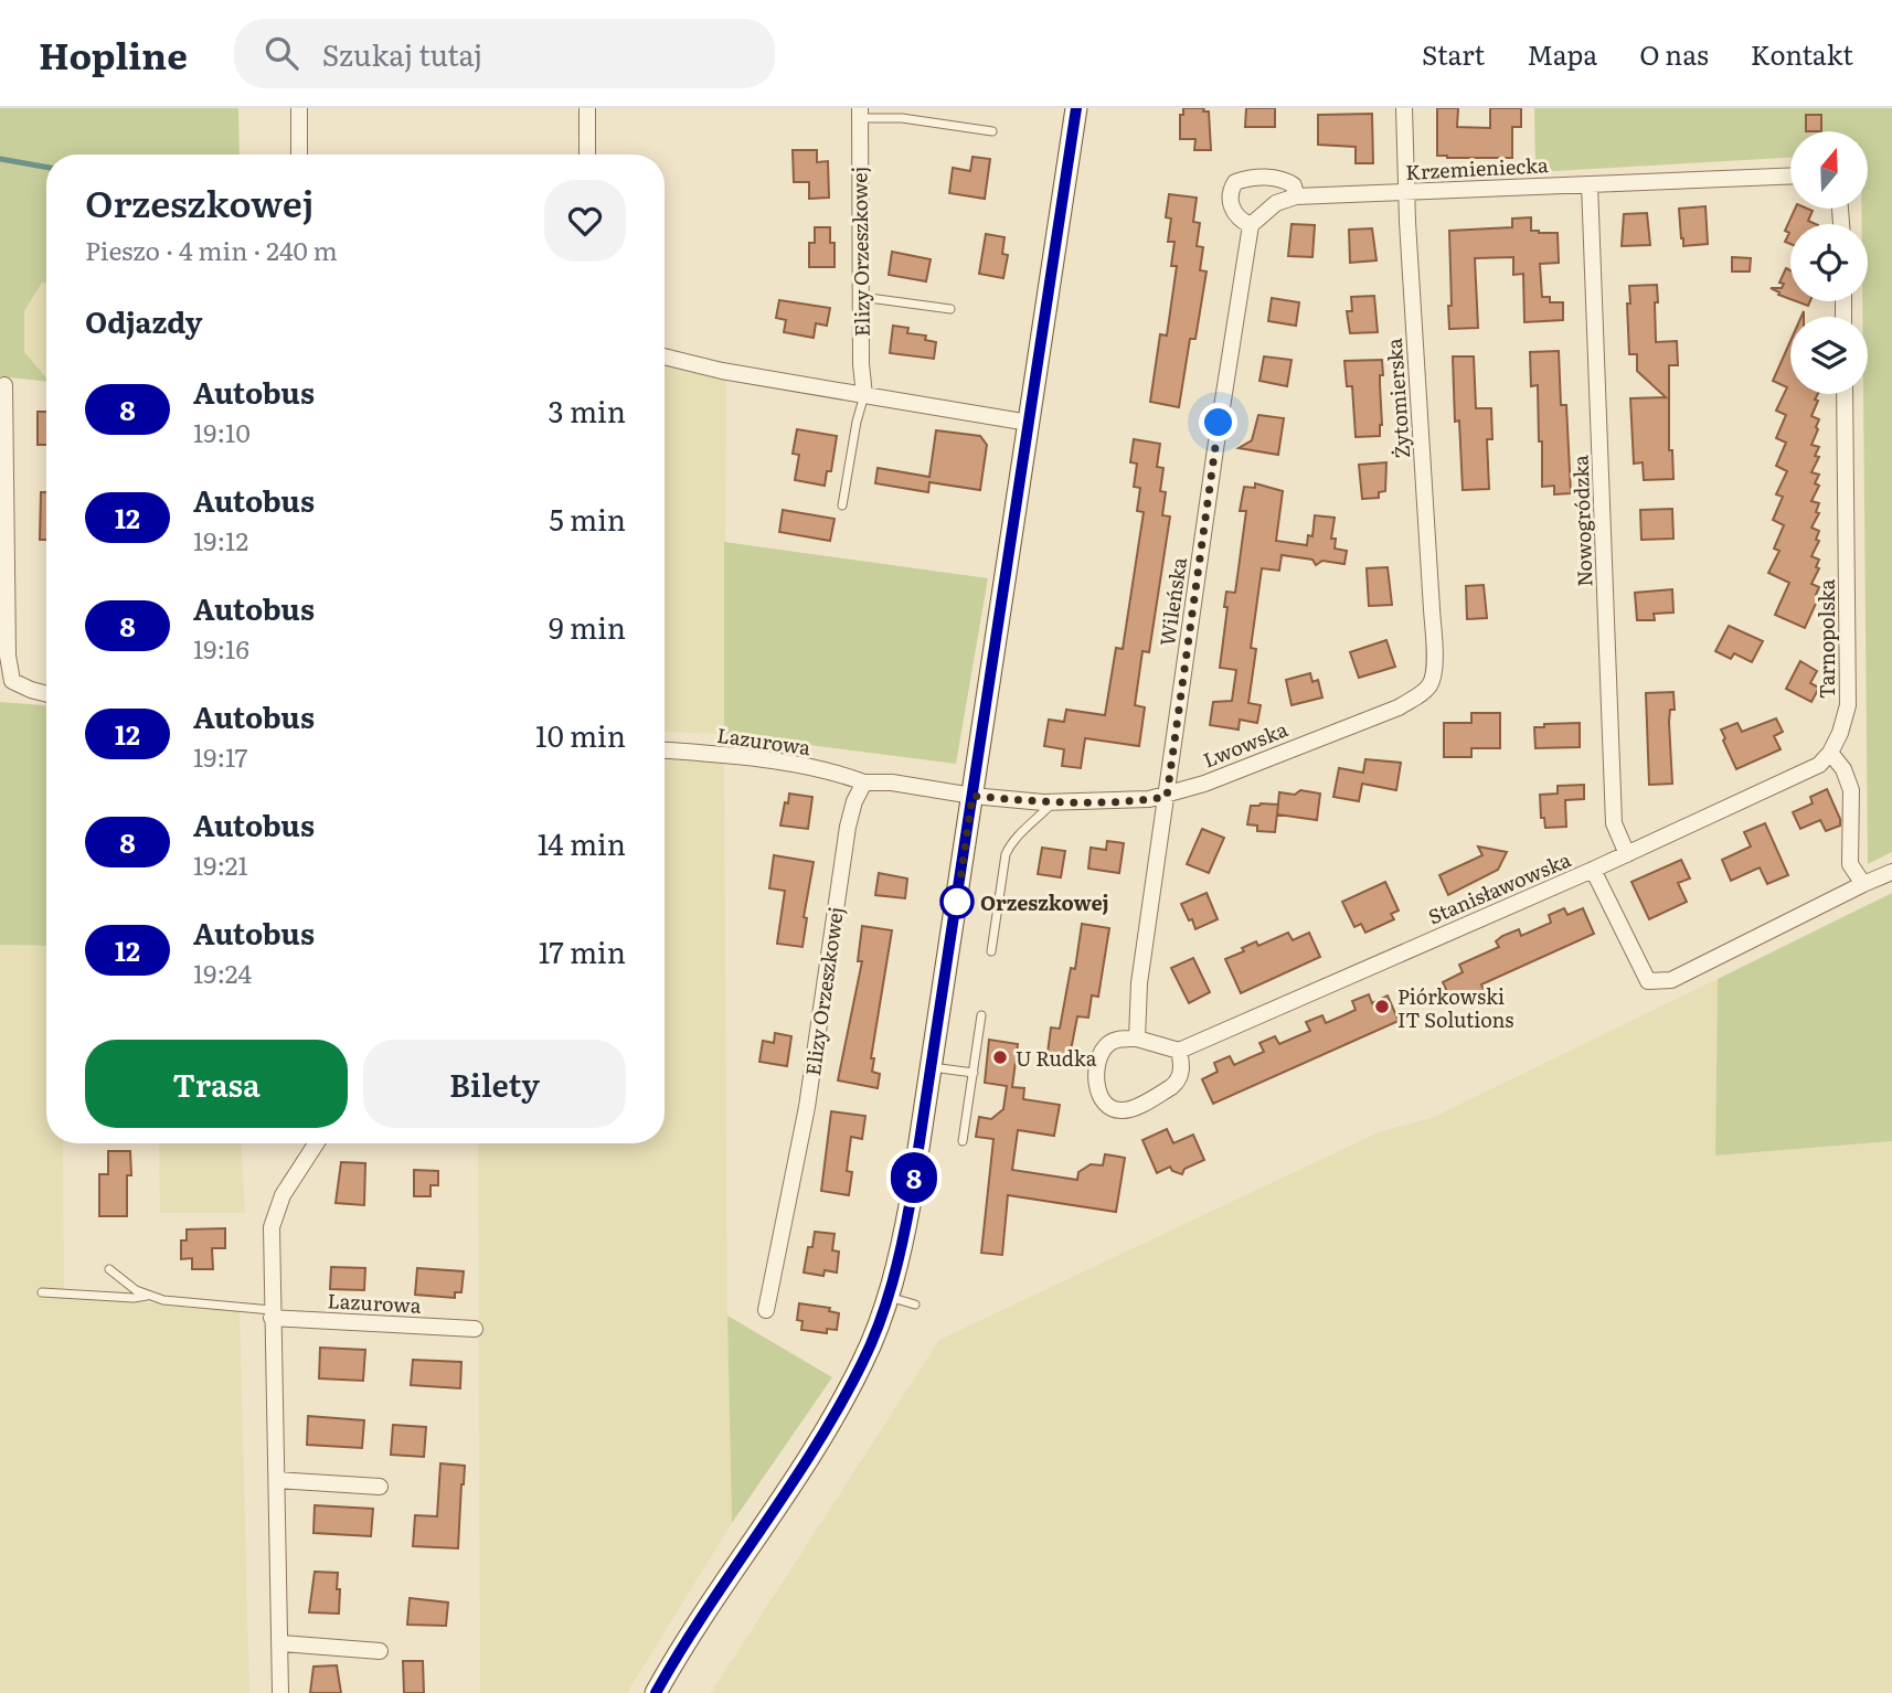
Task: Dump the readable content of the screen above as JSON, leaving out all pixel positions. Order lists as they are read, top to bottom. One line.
{"streets":{"street":["Krzemieniecka","Elizy Orzeszkowej","Żytomierska","Nowogródzka","Wileńska","Tarnopolska","Lazurowa","Lwowska","Stanisławowska"]},"crossings":[["Krzemieniecka","Żytomierska"],["Krzemieniecka","Nowogródzka"],["Elizy Orzeszkowej","Lazurowa"],["Żytomierska","Lwowska"],["Nowogródzka","Stanisławowska"],["Wileńska","Lwowska"],["Wileńska","Stanisławowska"],["Tarnopolska","Stanisławowska"]],"places":["Orzeszkowej","Piórkowski IT Solutions","U Rudka"],"lines":["bus line 8"],"north":"top","page":{"header":"Hopline","search":"Szukaj tutaj","nav":["Start","Mapa","O nas","Kontakt"],"on_map":"8","heading":[["Orzeszkowej","Pieszo · 4 min · 240 m"],"Odjazdy"],"list":[{"mark":"8","name":"Autobus","note":"19:10","value":"3 min"},{"mark":"12","name":"Autobus","note":"19:12","value":"5 min"},{"mark":"8","name":"Autobus","note":"19:16","value":"9 min"},{"mark":"12","name":"Autobus","note":"19:17","value":"10 min"},{"mark":"8","name":"Autobus","note":"19:21","value":"14 min"},{"mark":"12","name":"Autobus","note":"19:24","value":"17 min"}],"buttons":["Trasa","Bilety"]}}
